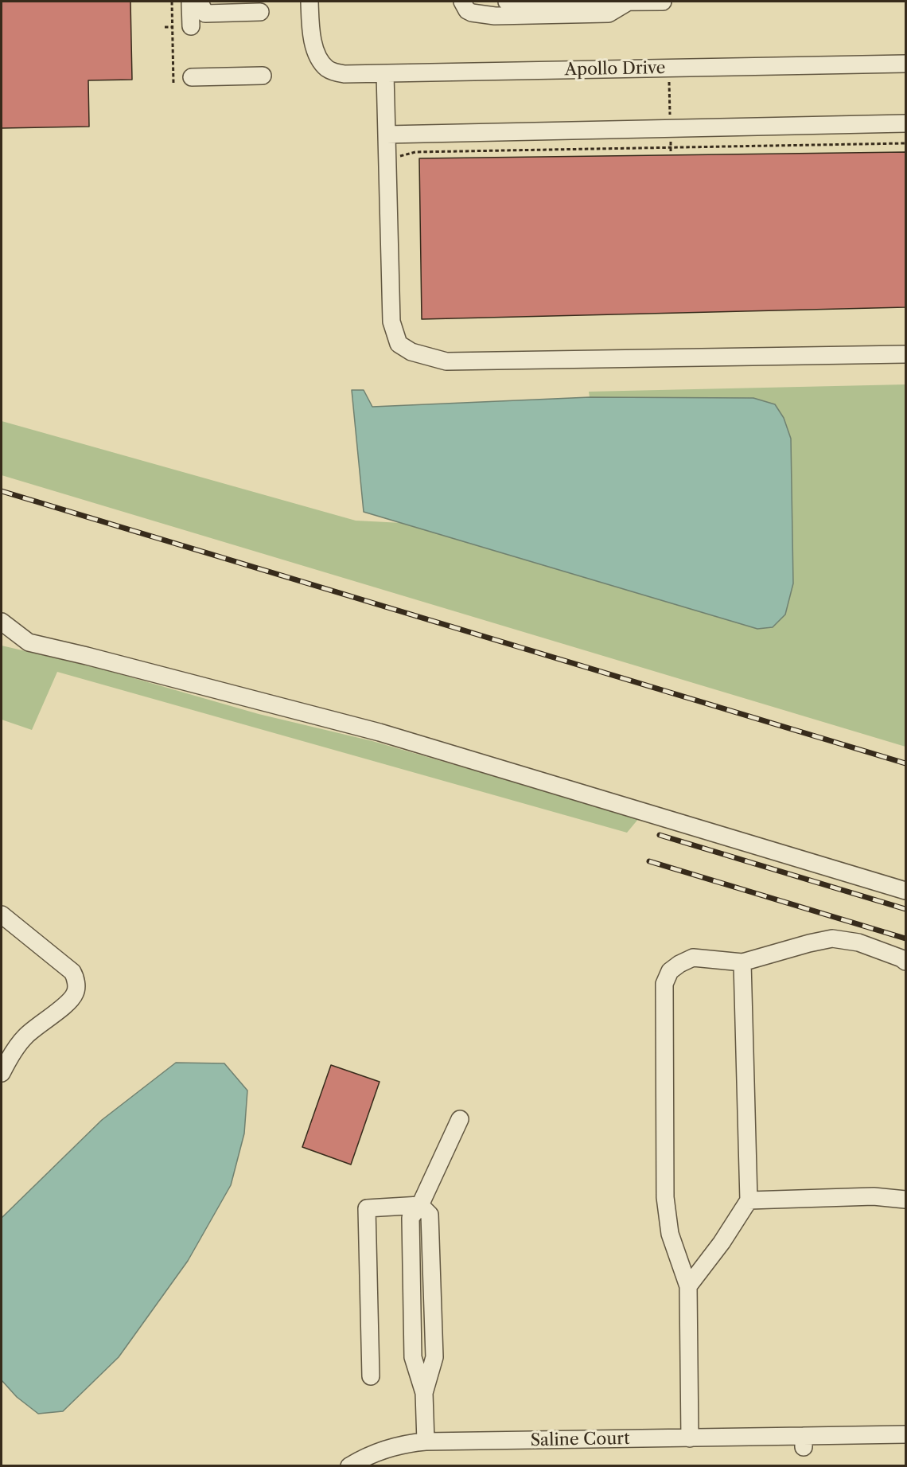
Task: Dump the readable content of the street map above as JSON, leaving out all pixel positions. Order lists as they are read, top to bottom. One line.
{"streets":{"street":["Apollo Drive","Saline Court"]}}
